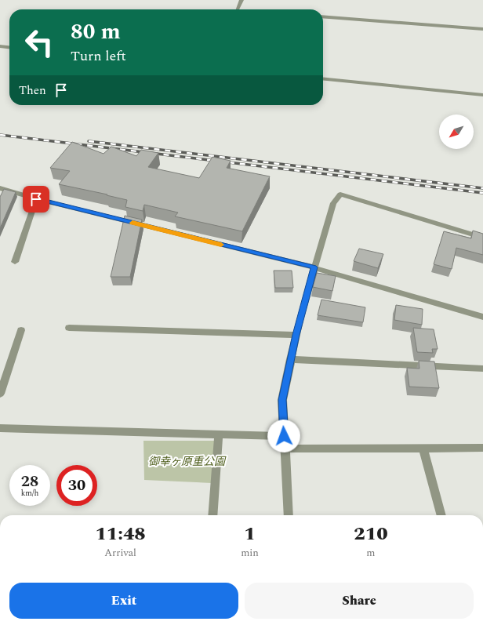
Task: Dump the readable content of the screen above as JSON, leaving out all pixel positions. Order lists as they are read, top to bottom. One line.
{"parks":["御幸ヶ原重公園"],"north":"bottom left","page":{"turn":["80 m","Turn left"],"then":"Then","speed":"28 km/h","limit":"30","eta":["11:48","Arrival","1","min","210","m"],"buttons":["Exit","Share"]}}
